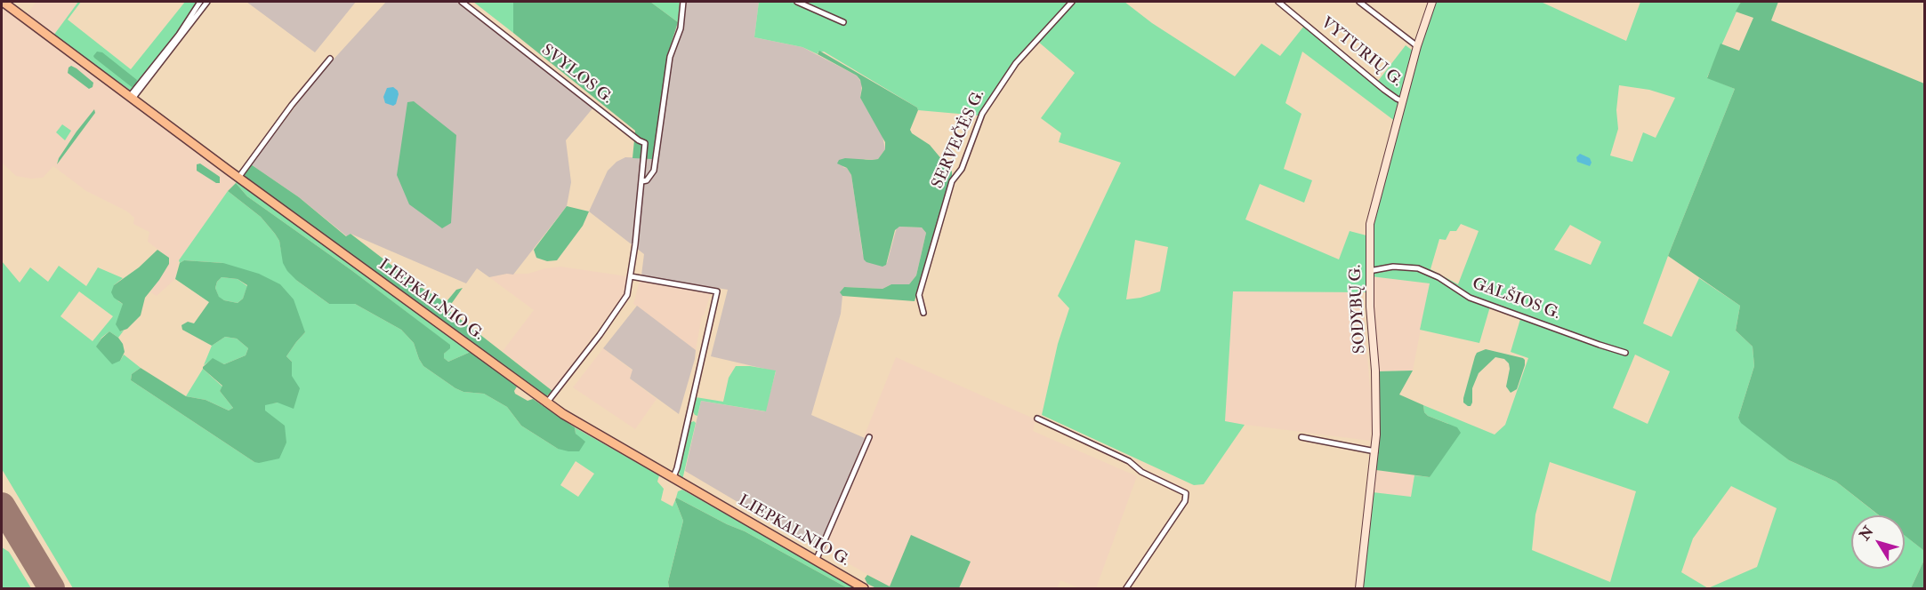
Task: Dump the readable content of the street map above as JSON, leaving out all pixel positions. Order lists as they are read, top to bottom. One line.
{"streets":{"highway":["LIEPKALNIO G."],"main road":["SODYBŲ G."],"street":["VYTURIŲ G.","SVYLOS G.","SERVEČĖS G.","GALŠIOS G."]},"crossings":[["VYTURIŲ G.","SODYBŲ G."],["GALŠIOS G.","SODYBŲ G."]],"north":"top left"}
